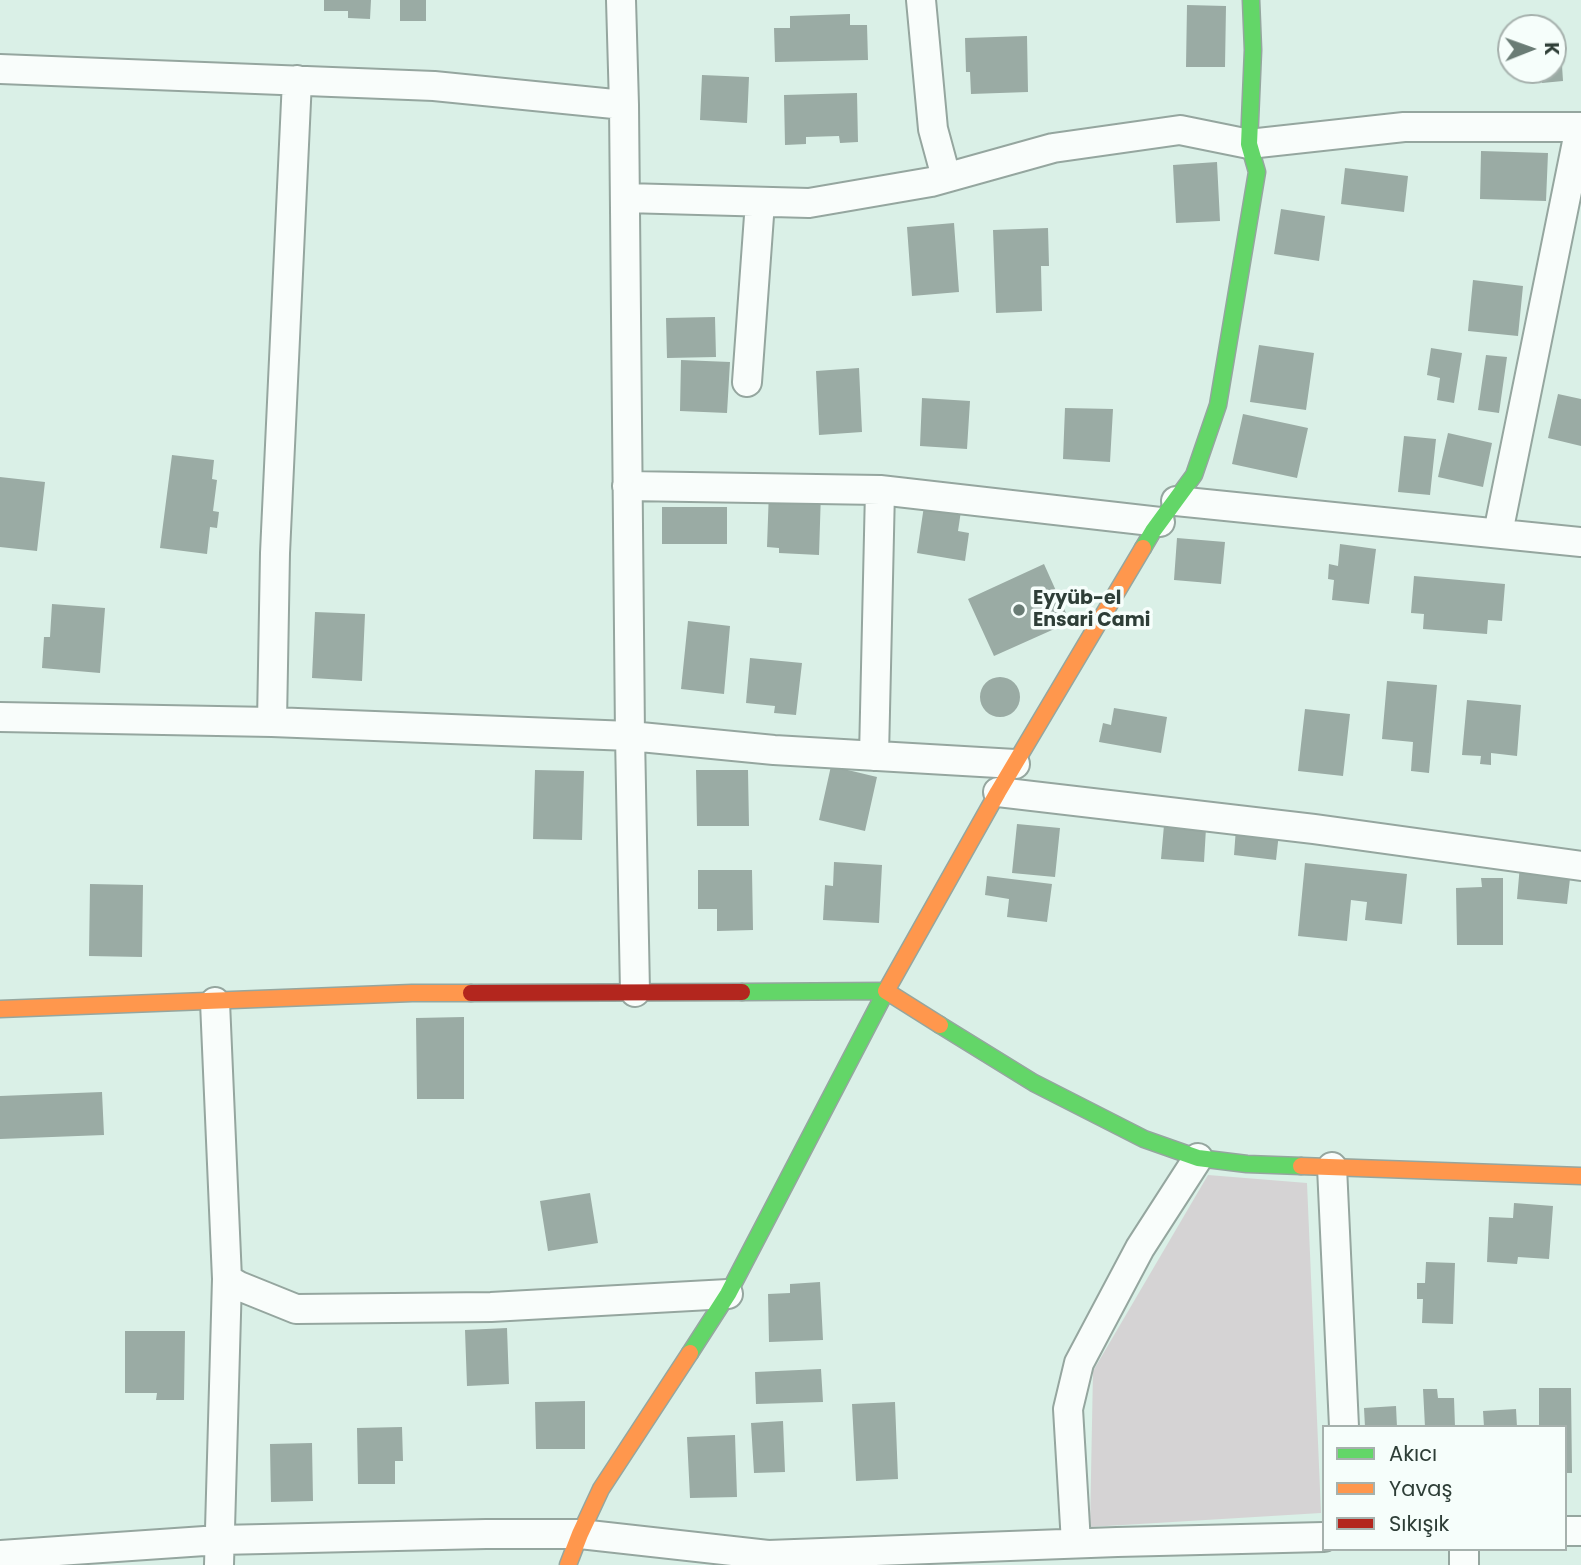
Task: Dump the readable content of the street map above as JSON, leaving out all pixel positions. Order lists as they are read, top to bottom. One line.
{"places":["Eyyüb-el Ensari Cami"],"legend":["Akıcı","Yavaş","Sıkışık"],"north":"right"}
